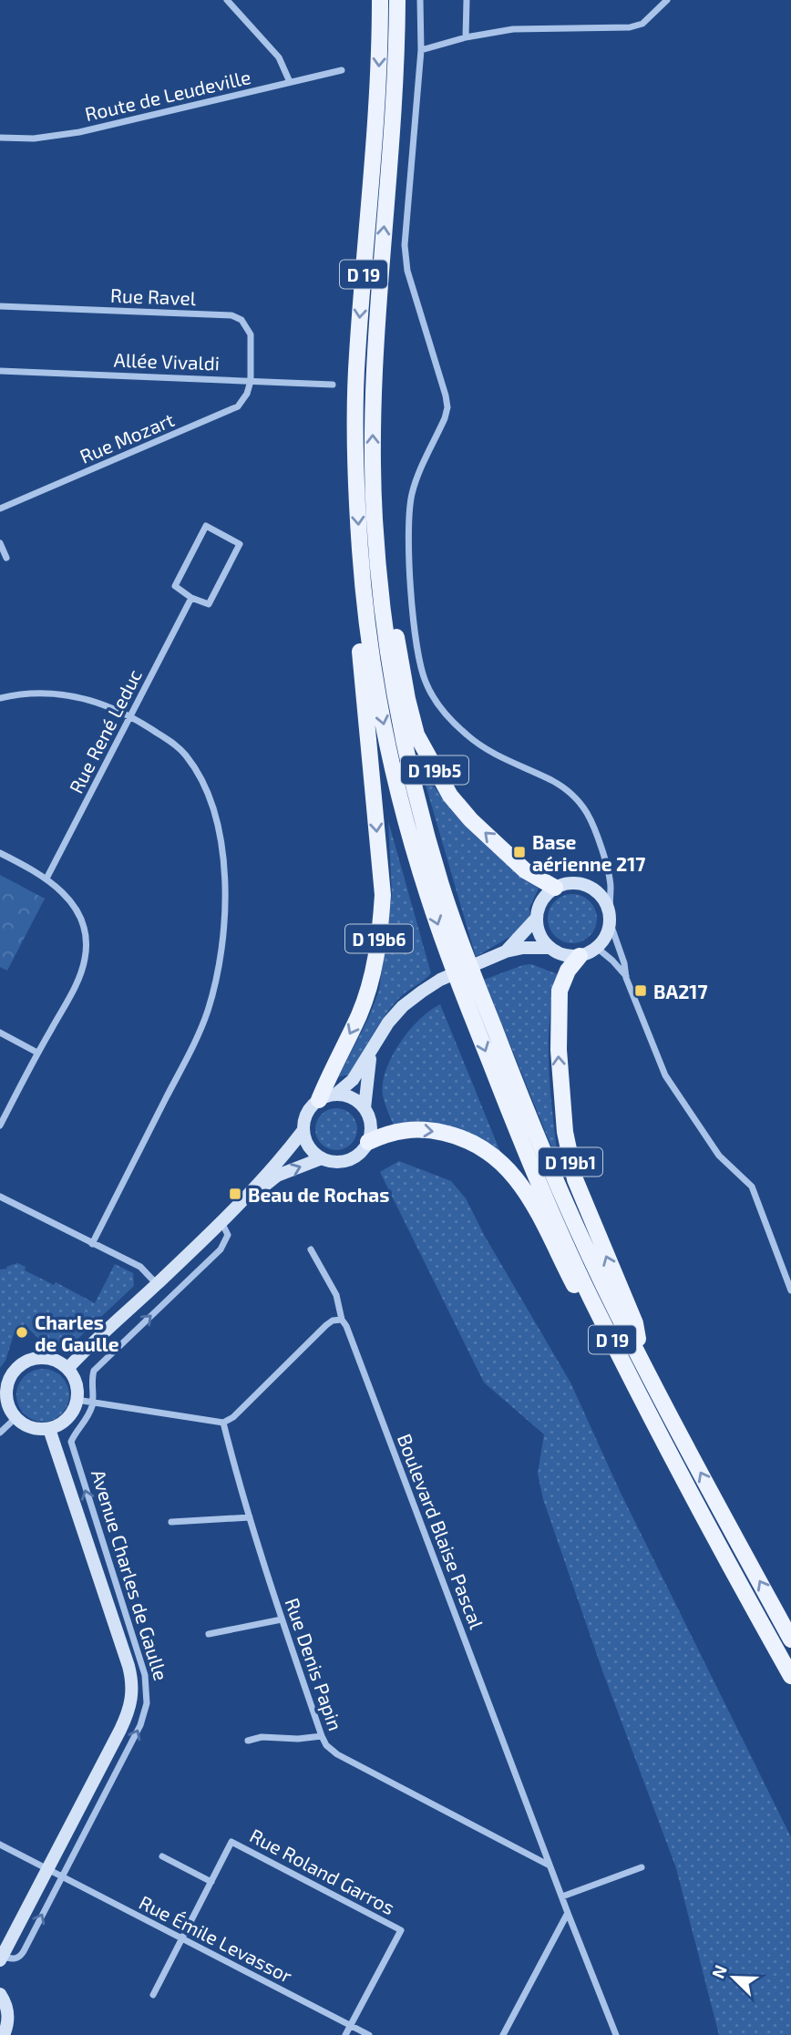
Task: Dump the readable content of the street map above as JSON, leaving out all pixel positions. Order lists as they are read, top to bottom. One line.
{"streets":{"main road":["D 19","D 19b5","D 19b6","D 19b1","Avenue Charles de Gaulle"],"street":["Route de Leudeville","Rue Ravel","Allée Vivaldi","Rue Mozart","Rue René Leduc","Boulevard Blaise Pascal","Rue Denis Papin","Rue Roland Garros","Rue Émile Levassor"]},"crossings":[["D 19","D 19b5"],["D 19","D 19b6"],["D 19","D 19b1"],["Rue Ravel","Allée Vivaldi"],["Rue Ravel","Rue Mozart"],["Allée Vivaldi","Rue Mozart"],["D 19b5","D 19b1"],["Boulevard Blaise Pascal","Rue Denis Papin"],["Avenue Charles de Gaulle","Rue Émile Levassor"],["Rue Roland Garros","Rue Émile Levassor"]],"one_way":["Avenue Charles de Gaulle"],"places":{"transit":["Base aérienne 217","BA217","Beau de Rochas"],"other":["Charles de Gaulle"]},"north":"top left"}
